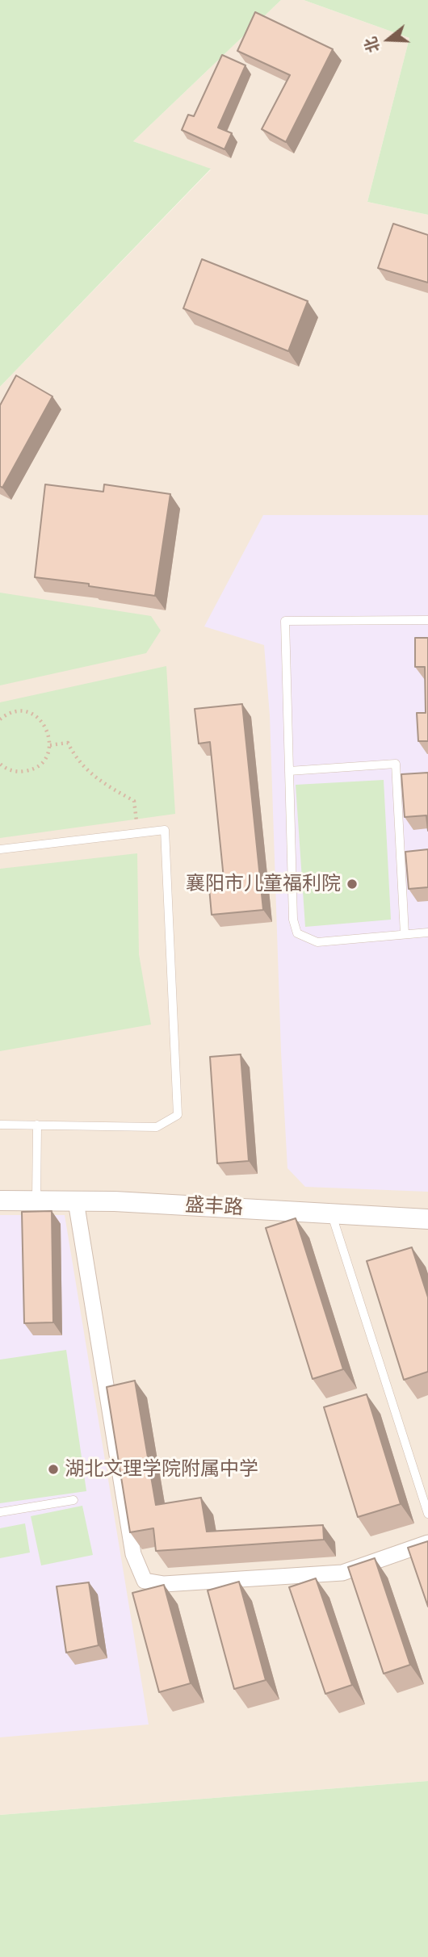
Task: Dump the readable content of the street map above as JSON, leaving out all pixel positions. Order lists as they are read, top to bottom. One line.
{"streets":{"street":["盛丰路"]},"places":["襄阳市儿童福利院","湖北文理学院附属中学"],"north":"left"}
